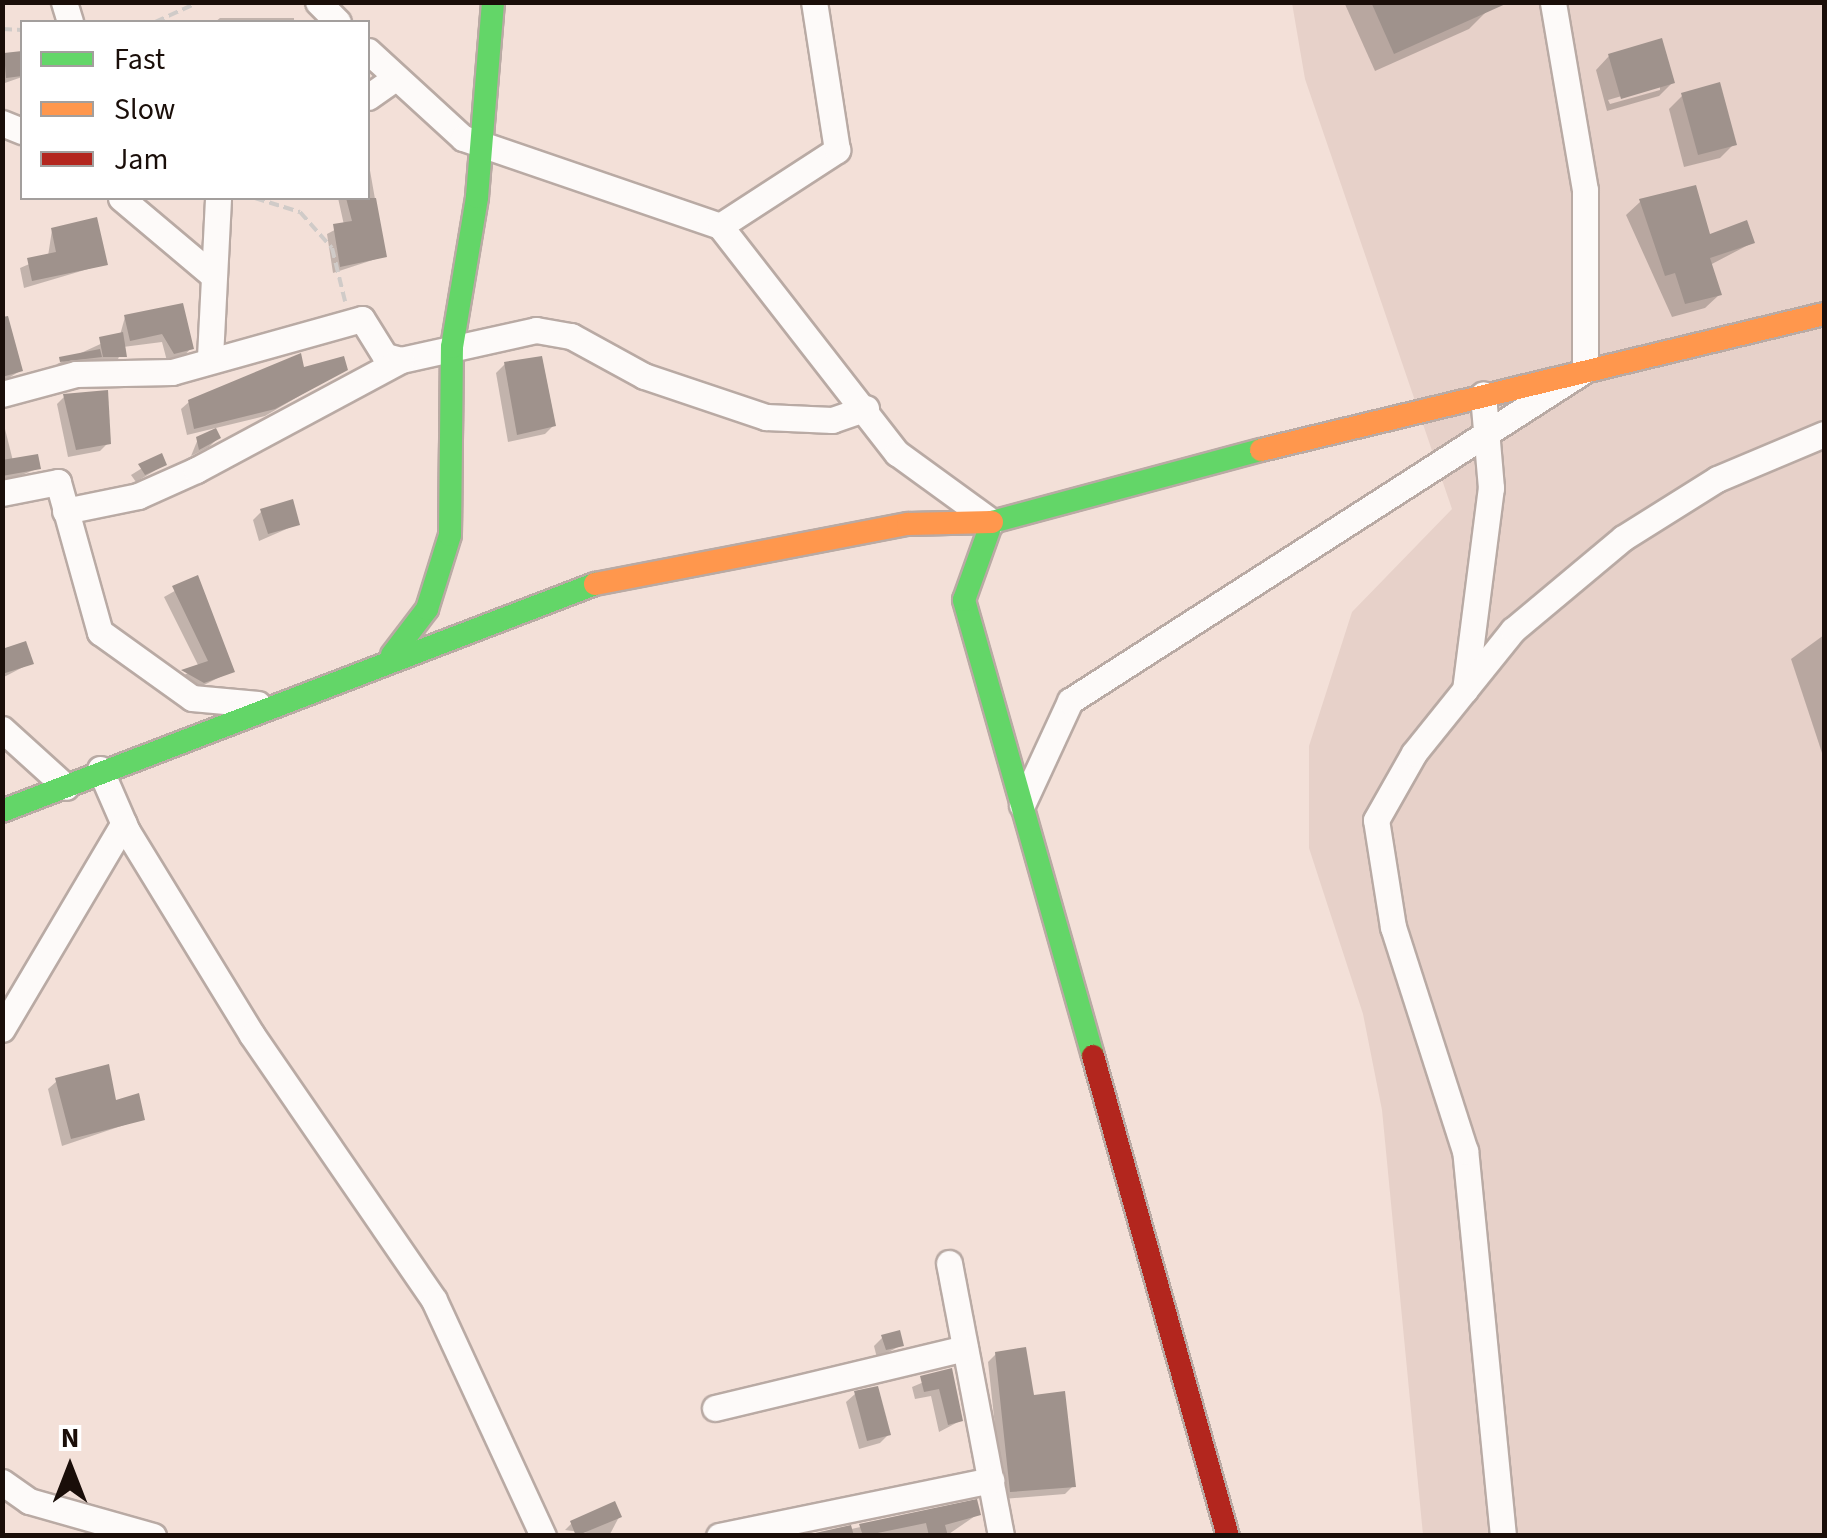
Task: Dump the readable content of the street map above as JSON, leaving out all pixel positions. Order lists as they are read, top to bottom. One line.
{"legend":["Fast","Slow","Jam"],"north":"top"}
